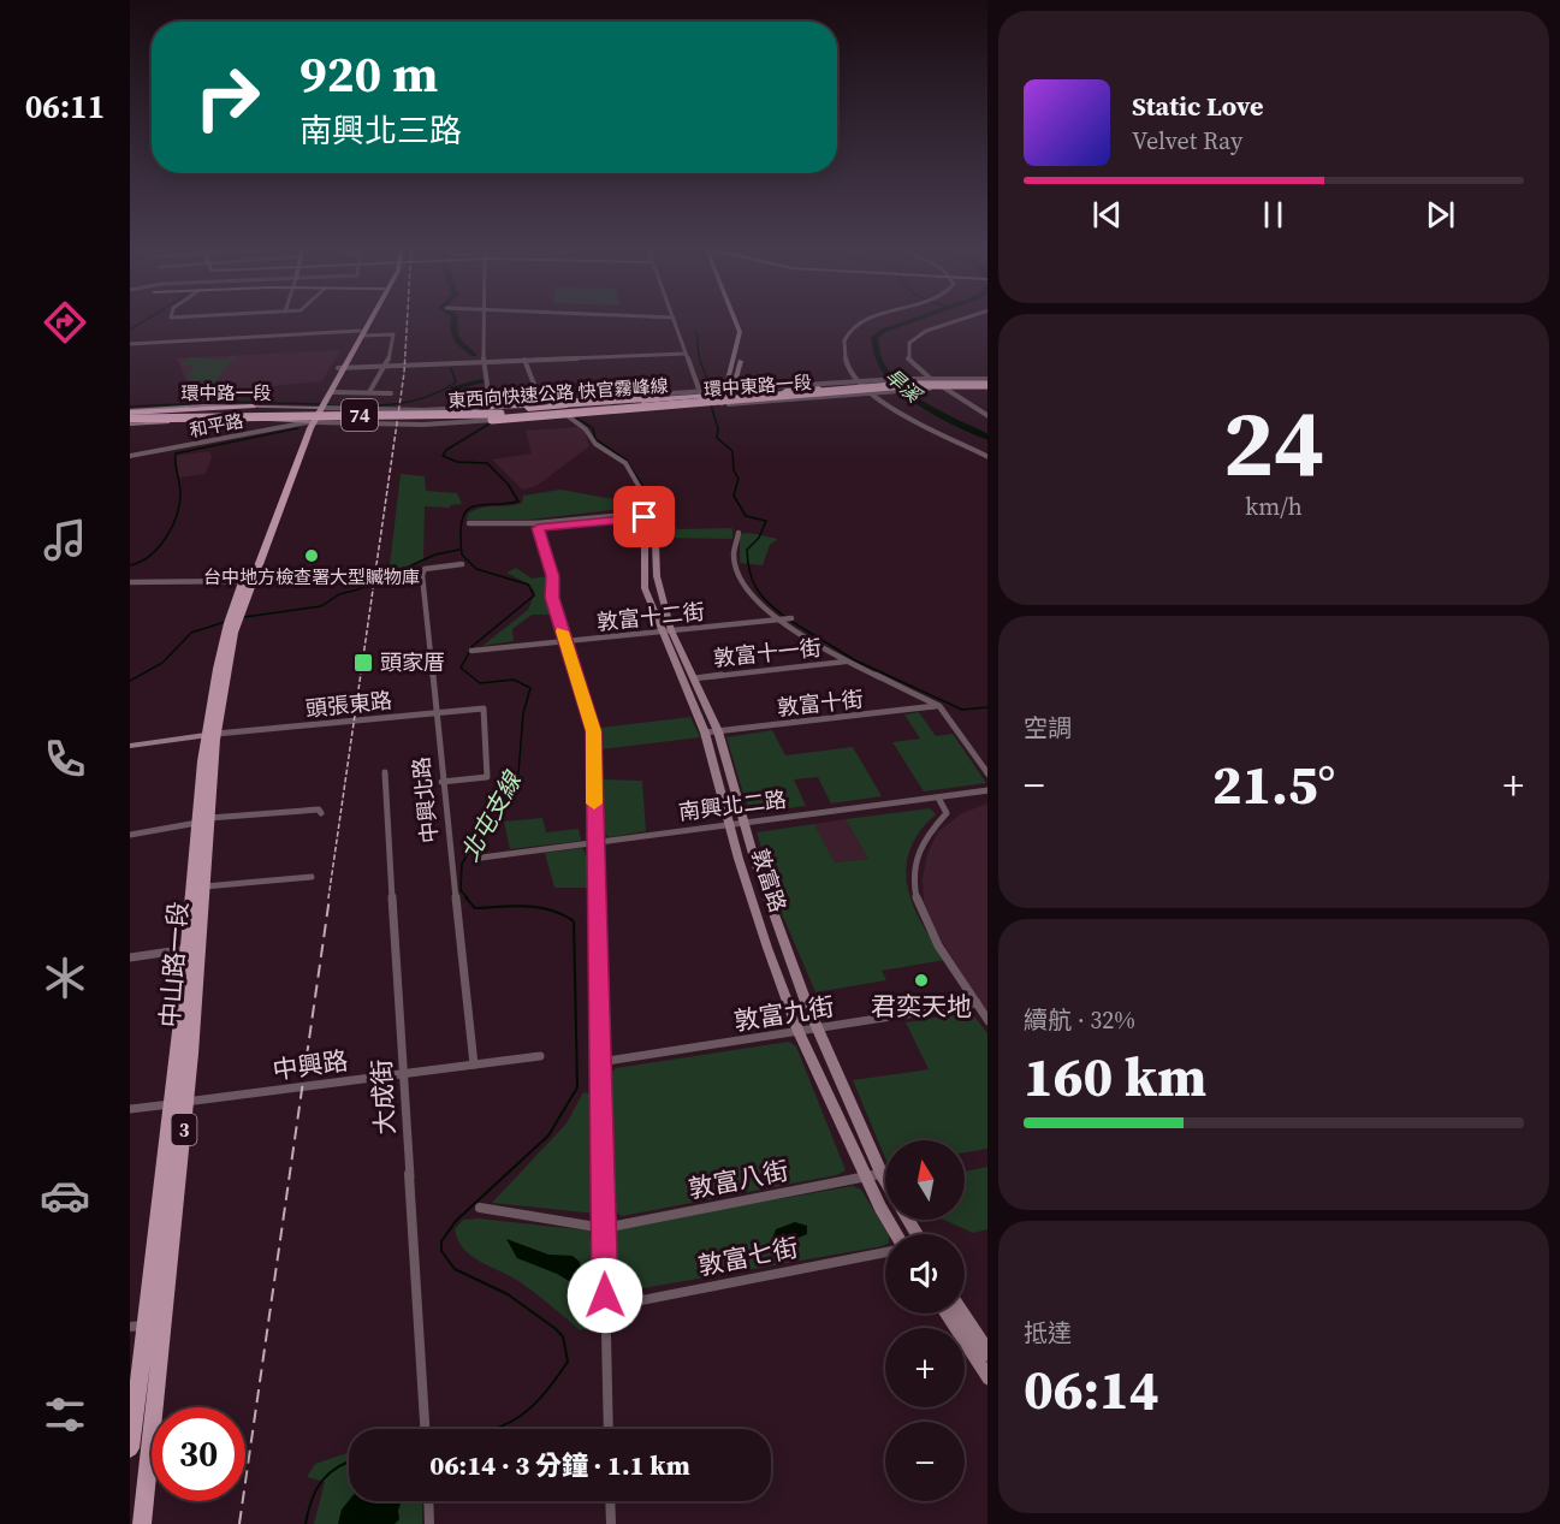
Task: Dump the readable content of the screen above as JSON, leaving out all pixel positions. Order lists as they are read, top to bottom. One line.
{"streets":{"highway":["東西向快速公路 快官霧峰線","74"],"main road":["中山路一段","3"],"street":["環中東路一段","環中路一段","和平路","敦富十二街","敦富十一街","敦富十街","頭張東路","中興北路","南興北二路","敦富路","敦富九街","中興路","大成街","敦富八街","敦富七街"]},"crossings":[["環中東路一段","環中路一段"],["環中東路一段","74"],["環中東路一段","和平路"],["環中東路一段","中山路一段"],["環中東路一段","3"],["環中路一段","東西向快速公路 快官霧峰線"],["環中路一段","和平路"],["環中路一段","中山路一段"],["環中路一段","3"],["東西向快速公路 快官霧峰線","74"],["和平路","中山路一段"],["和平路","3"],["敦富十二街","敦富路"],["敦富十一街","敦富路"],["敦富十街","敦富路"],["頭張東路","中興北路"],["頭張東路","中山路一段"],["中興北路","中興路"],["南興北二路","敦富路"],["敦富路","敦富九街"],["敦富路","敦富八街"],["中山路一段","中興路"],["中山路一段","3"],["中興路","大成街"]],"water":["旱溪","北屯支線"],"places":{"other":["台中地方檢查署大型贓物庫","君奕天地"],"transit":["頭家厝"]},"north":"top","page":{"tabs":"06:11","turn":["920 m","南興北三路"],"song":["Static Love","Velvet Ray"],"tile":[["24","km/h"],"空調",["續航 · 32%","160 km"],["抵達","06:14"]],"heat":["−","21.5°","+"],"map_buttons":["+","−"],"limit":"30","trip":"06:14 · 3 分鐘 · 1.1 km"}}
